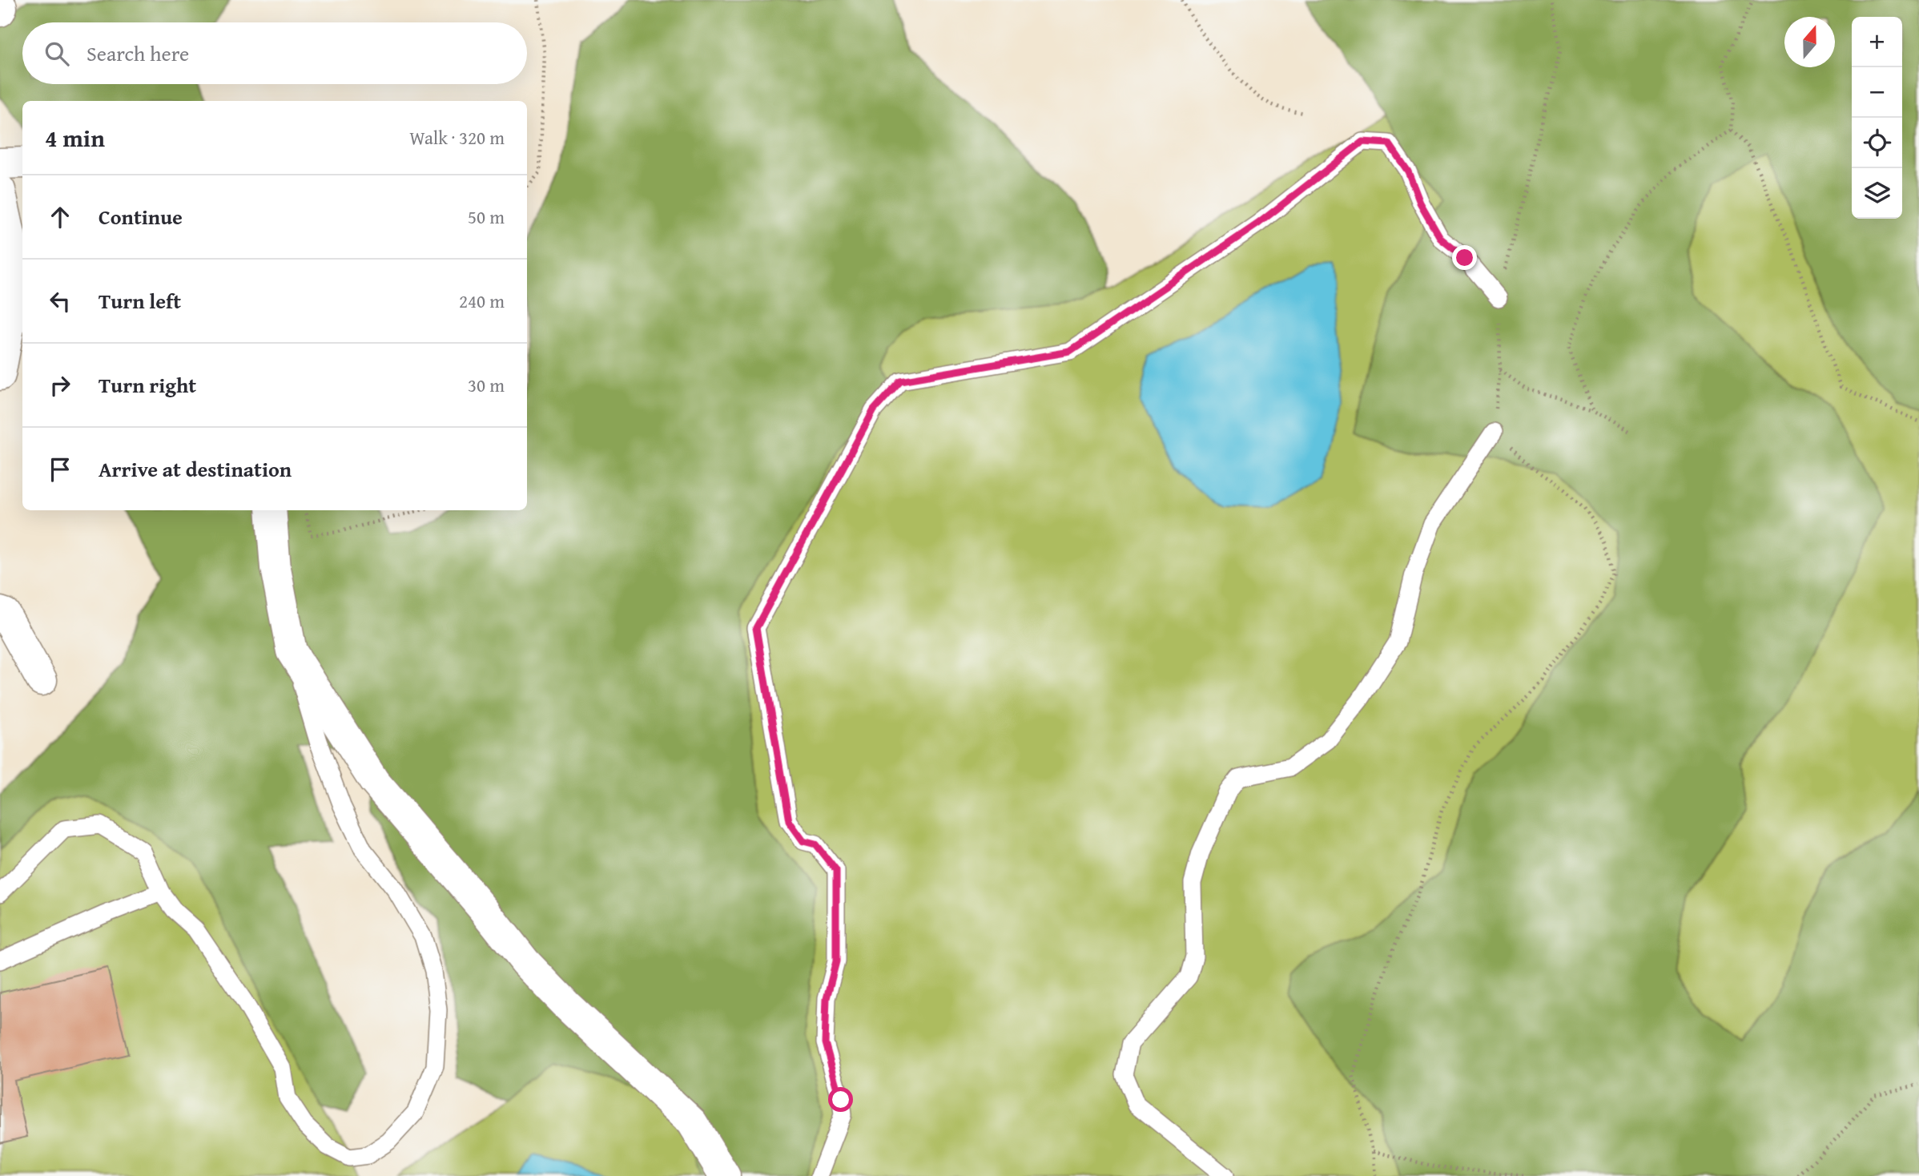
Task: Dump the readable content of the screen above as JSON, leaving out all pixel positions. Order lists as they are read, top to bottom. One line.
{"north":"top","page":{"map_buttons":["+","−"],"search":"Search here","heading":["4 min","Walk · 320 m"],"list":[["Continue","50 m"],["Turn left","240 m"],["Turn right","30 m"],"Arrive at destination"]}}
